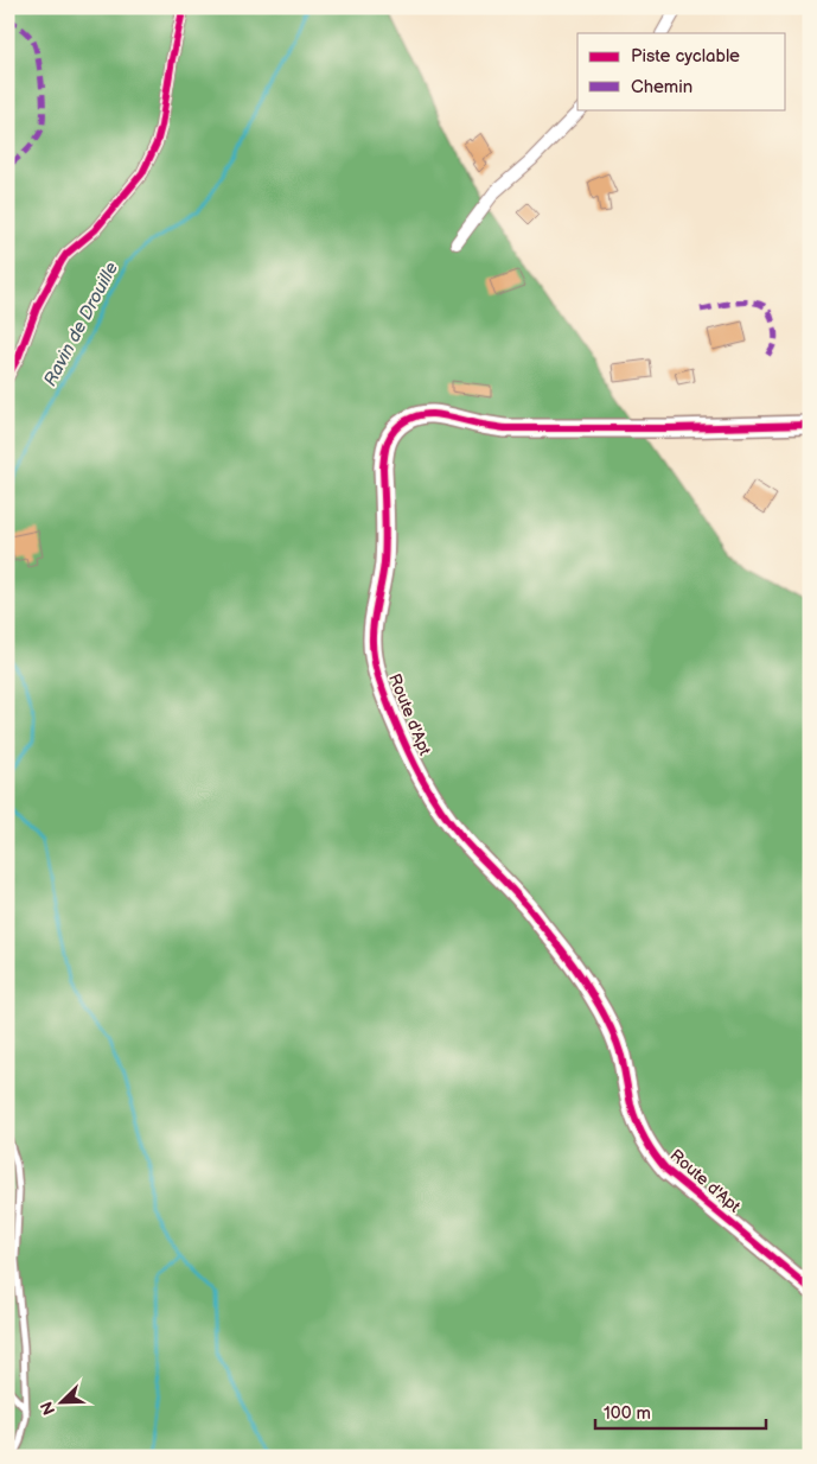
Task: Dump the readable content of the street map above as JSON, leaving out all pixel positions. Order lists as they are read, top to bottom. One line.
{"streets":{"main road":["Route d'Apt"]},"water":["Ravin de Drouille"],"legend":["Piste cyclable","Chemin"],"scale_bar":"100 m","north":"bottom left"}
